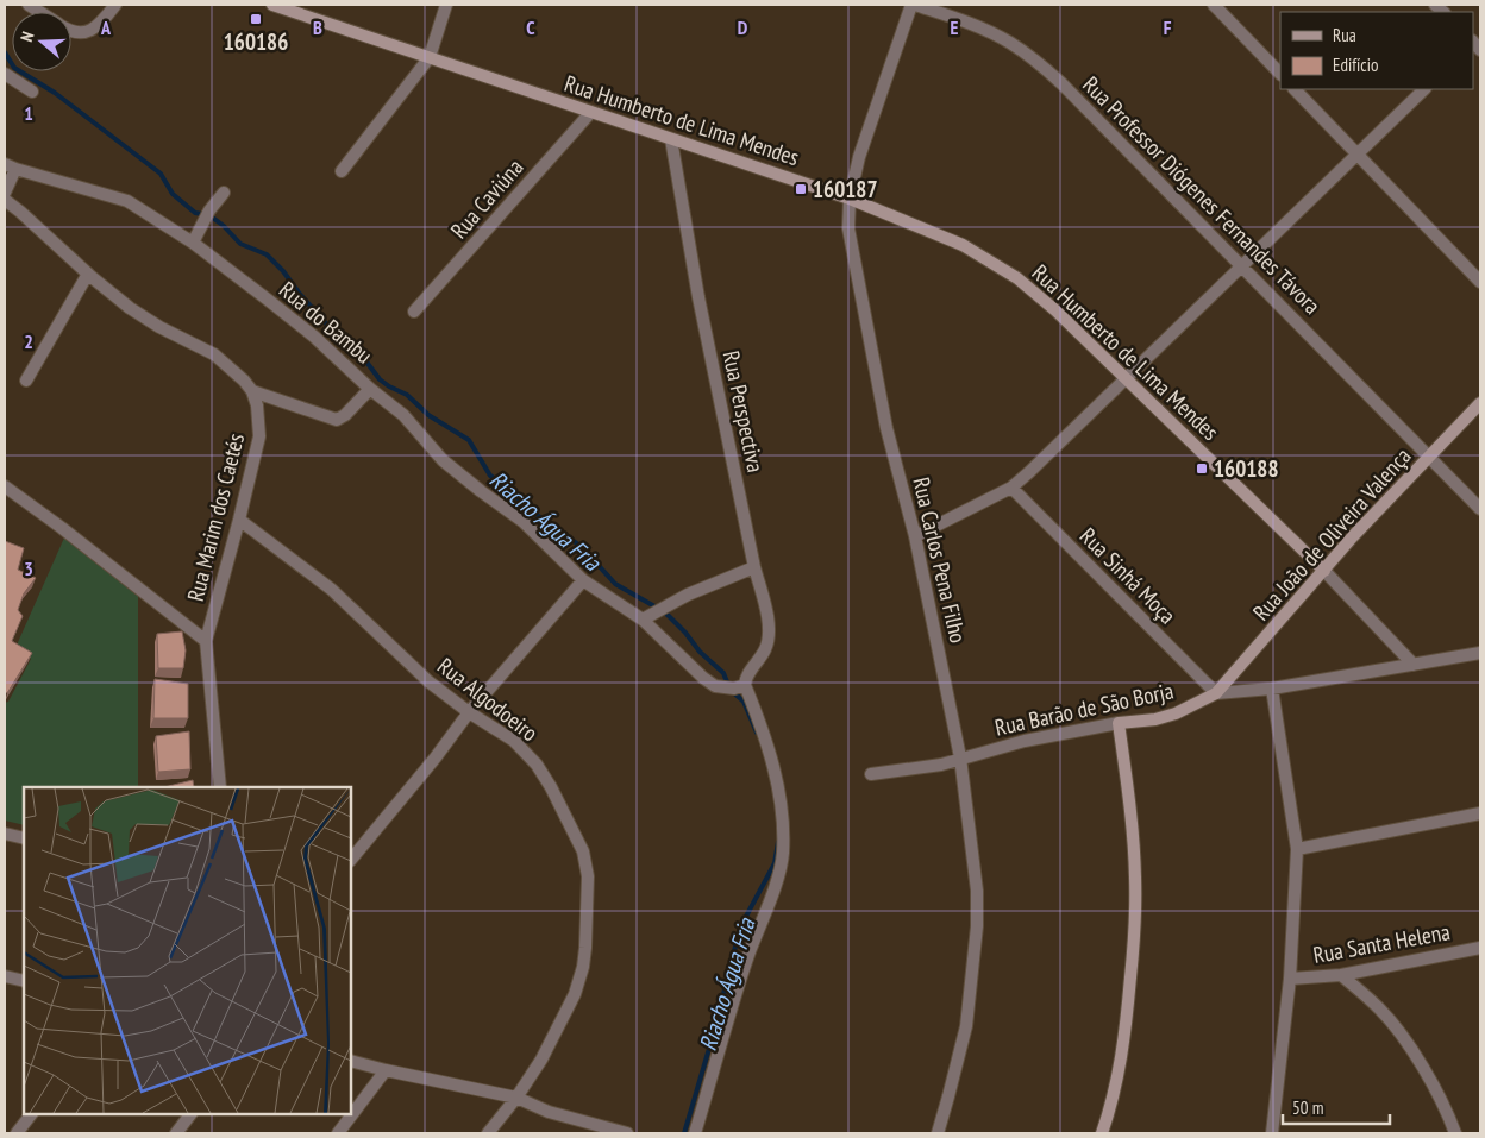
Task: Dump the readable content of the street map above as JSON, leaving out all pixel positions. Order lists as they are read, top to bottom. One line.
{"streets":{"street":["Rua Humberto de Lima Mendes","Rua Professor Diógenes Fernandes Távora","Rua Caviúna","Rua do Bambu","Rua Perspectiva","Rua Marim dos Caetés","Rua João de Oliveira Valença","Rua Carlos Pena Filho","Rua Sinhá Moça","Rua Algodoeiro","Rua Barão de São Borja","Rua Santa Helena"]},"crossings":[["Rua Humberto de Lima Mendes","Rua Caviúna"],["Rua Humberto de Lima Mendes","Rua Perspectiva"],["Rua Humberto de Lima Mendes","Rua João de Oliveira Valença"],["Rua Humberto de Lima Mendes","Rua Carlos Pena Filho"],["Rua Humberto de Lima Mendes","Rua Barão de São Borja"],["Rua Professor Diógenes Fernandes Távora","Rua João de Oliveira Valença"],["Rua Professor Diógenes Fernandes Távora","Rua Carlos Pena Filho"],["Rua do Bambu","Rua Marim dos Caetés"],["Rua Marim dos Caetés","Rua Algodoeiro"],["Rua João de Oliveira Valença","Rua Sinhá Moça"],["Rua João de Oliveira Valença","Rua Barão de São Borja"],["Rua Carlos Pena Filho","Rua Barão de São Borja"],["Rua Sinhá Moça","Rua Barão de São Borja"]],"water":["Riacho Água Fria"],"places":{"transit":["160186","160187","160188"]},"legend":["Rua","Edifício"],"scale_bar":"50 m","north":"left","grid":{"columns":["A","B","C","D","E","F"],"rows":["1","2","3"]}}
